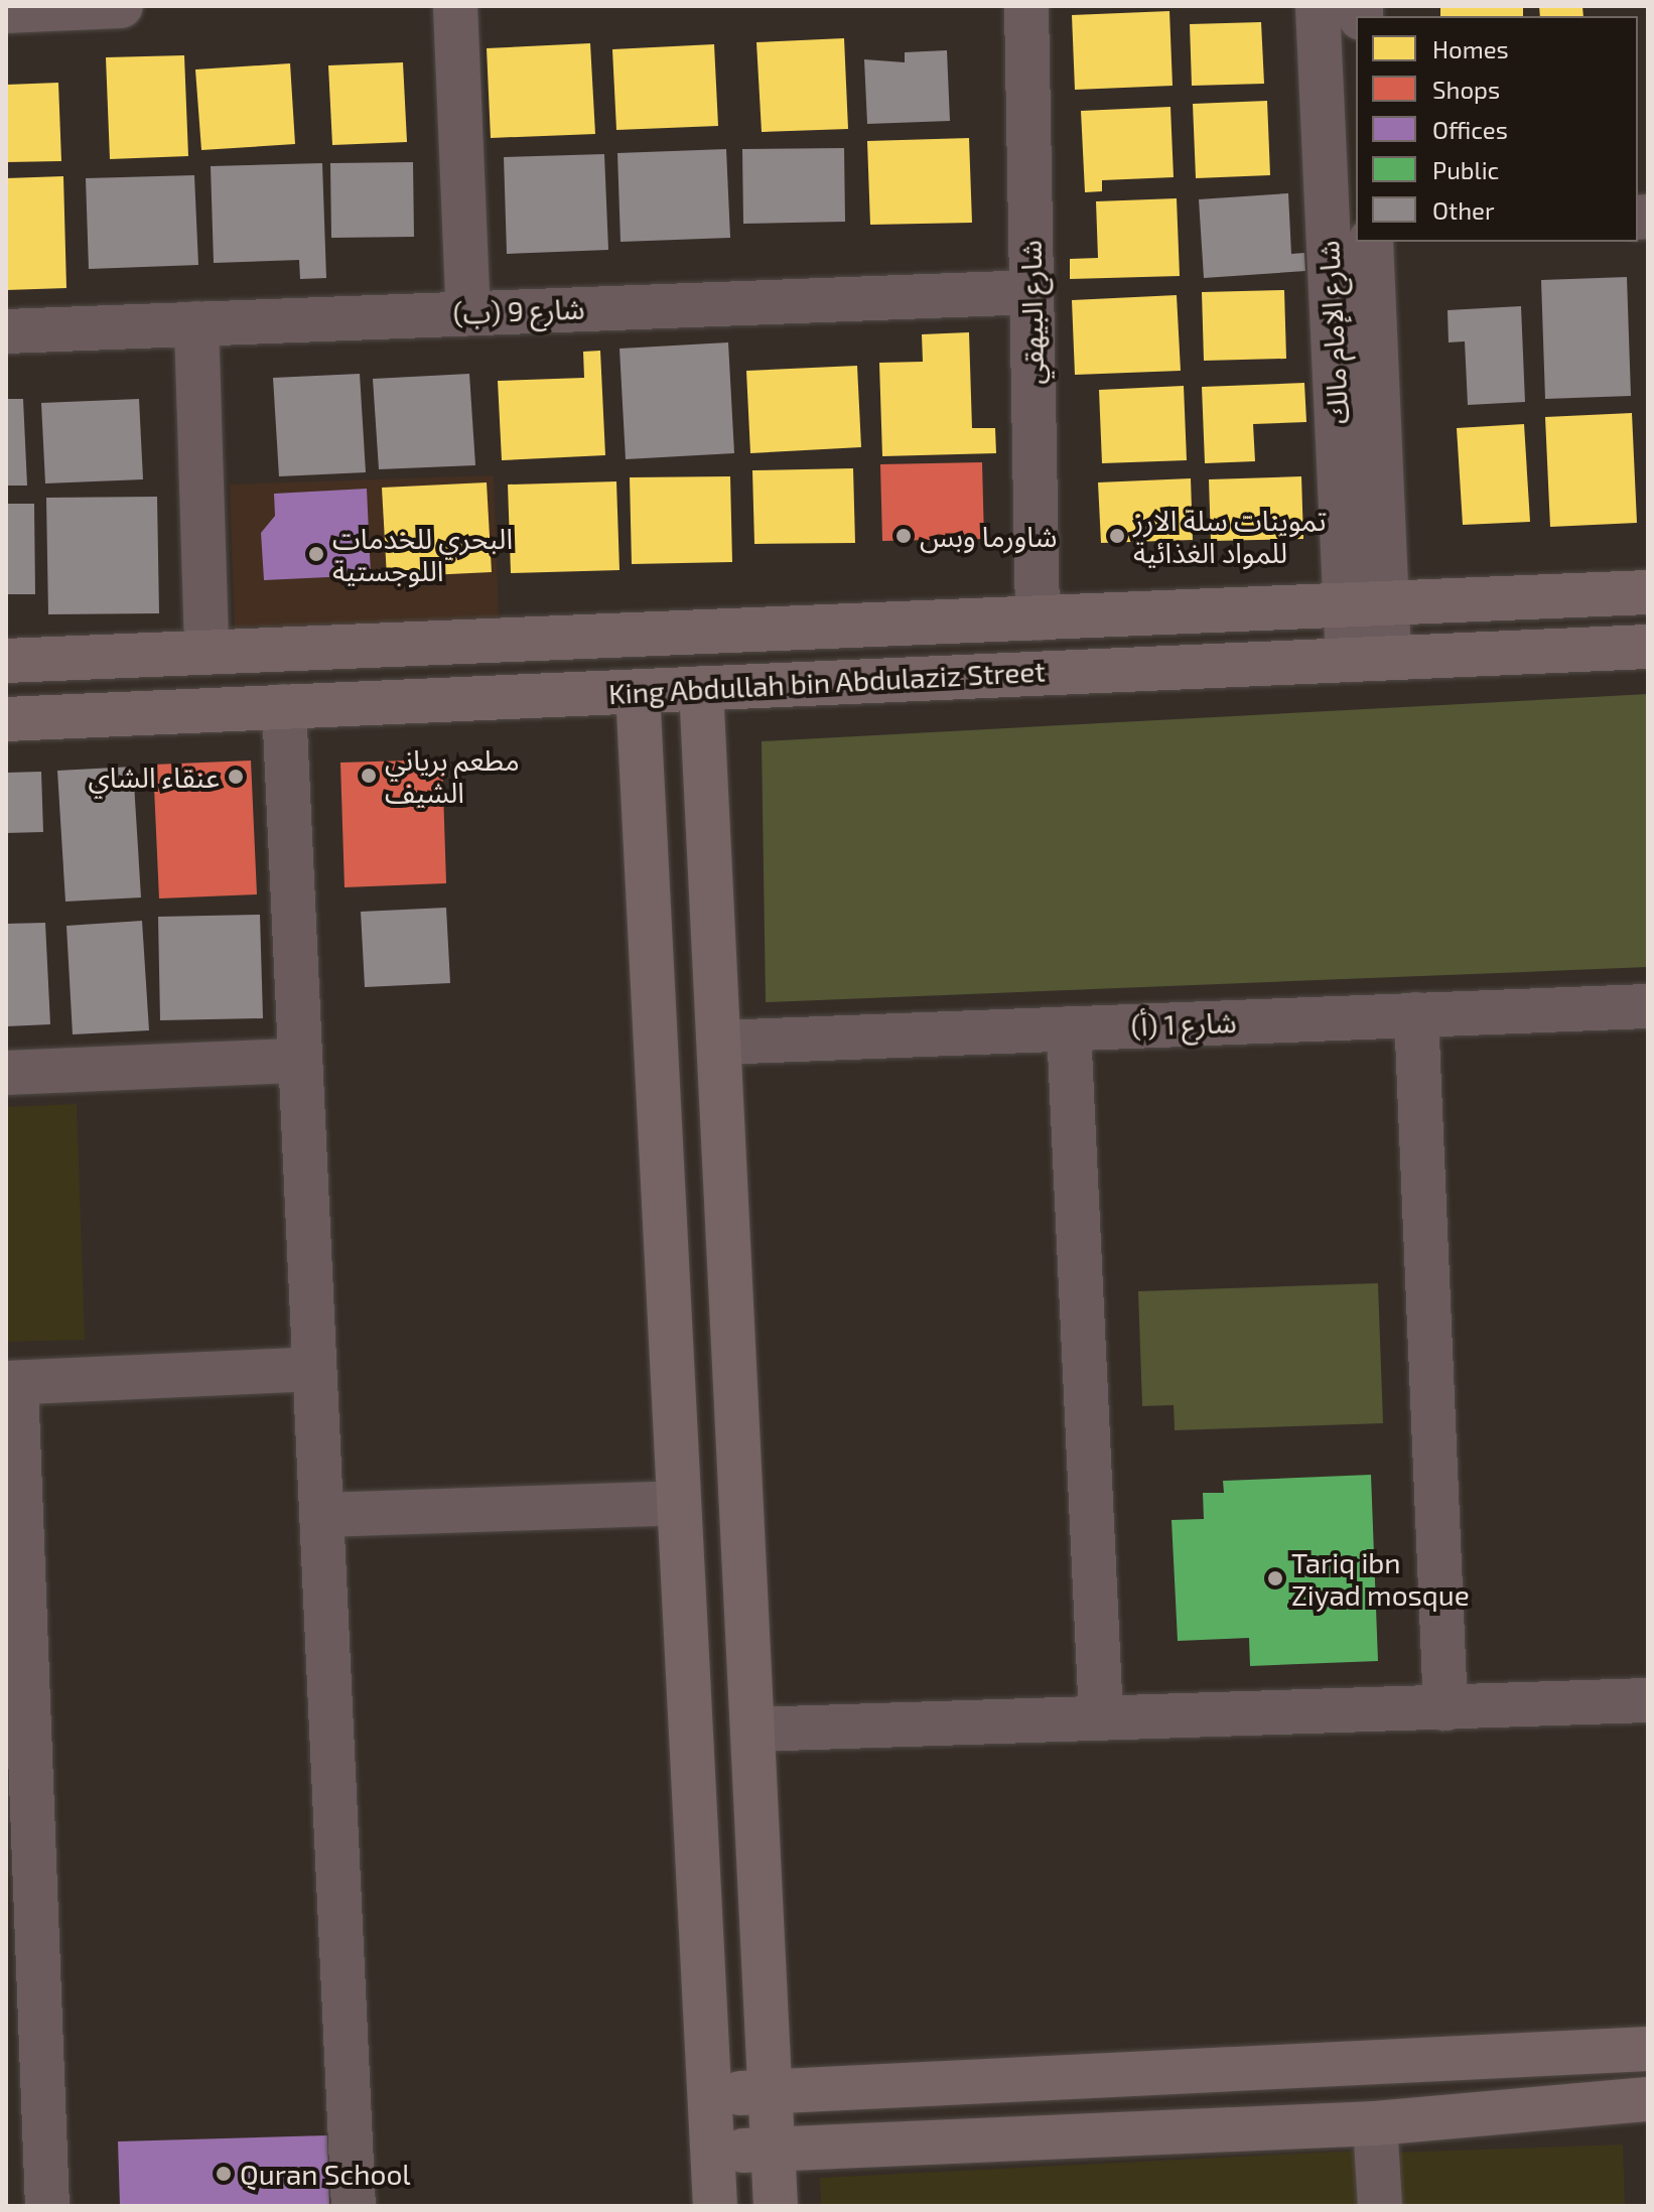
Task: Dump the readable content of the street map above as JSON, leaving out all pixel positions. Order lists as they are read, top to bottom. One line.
{"streets":{"main road":["King Abdullah bin Abdulaziz Street"],"street":["شارع 9 (ب)","شارع البيهقي","شارع الإمام مالك","شارع 1 (أ)"]},"crossings":[["شارع 9 (ب)","شارع البيهقي"],["شارع البيهقي","King Abdullah bin Abdulaziz Street"],["شارع الإمام مالك","King Abdullah bin Abdulaziz Street"]],"places":["شاورما وبس","تموينات سلة الارز للمواد الغذائية","البحري للخدمات اللوجستية","مطعم برياني الشيف","عنقاء الشاي","Tariq ibn Ziyad mosque","Quran School"],"legend":["Homes","Shops","Offices","Public","Other"]}
